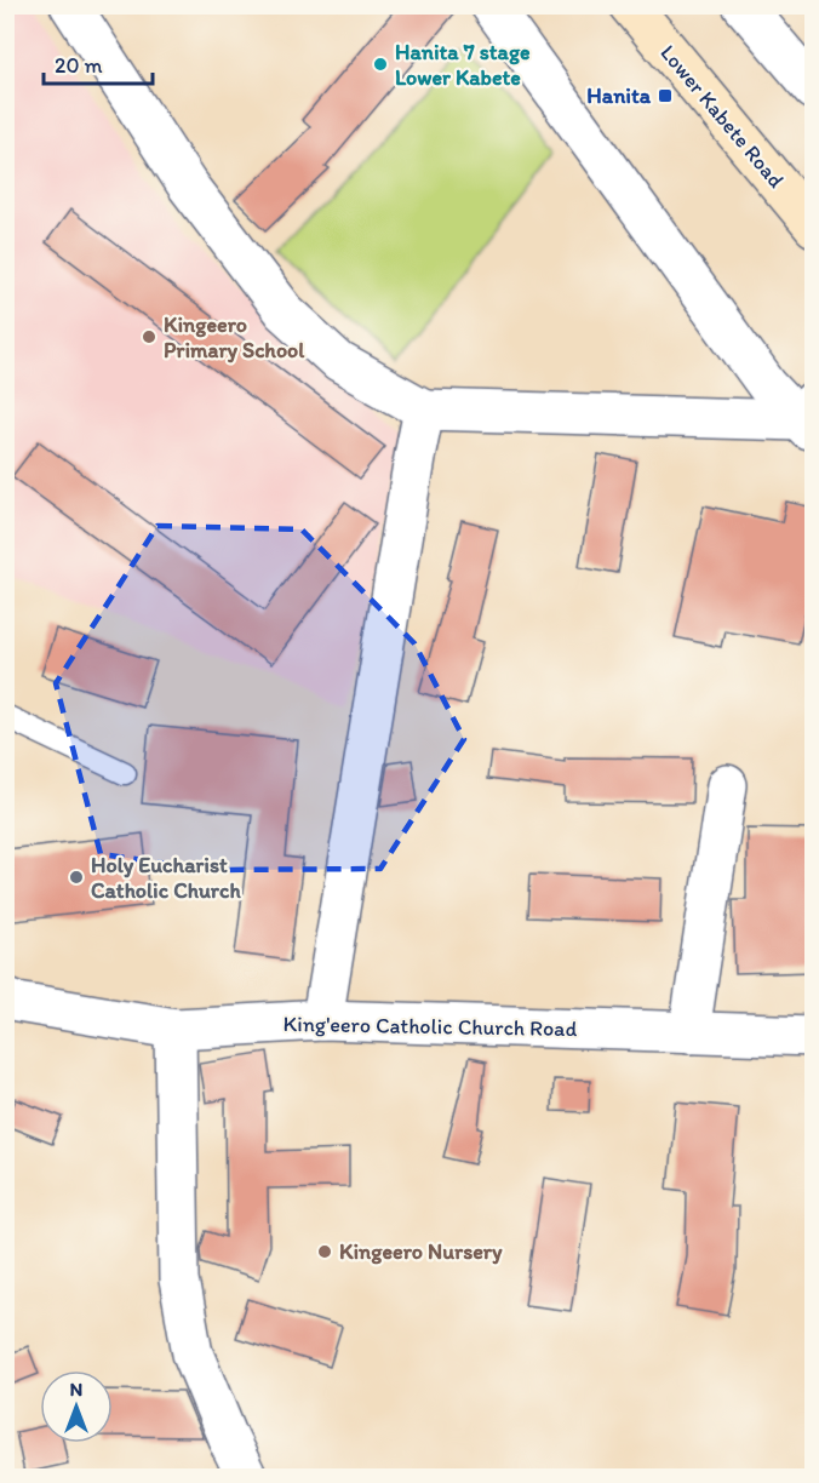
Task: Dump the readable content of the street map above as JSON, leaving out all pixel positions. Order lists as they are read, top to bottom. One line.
{"streets":{"main road":["Lower Kabete Road"],"street":["King'eero Catholic Church Road"]},"places":{"other":["Hanita 7 stage Lower Kabete","Kingeero Primary School","Holy Eucharist Catholic Church","Kingeero Nursery"],"transit":["Hanita"]},"scale_bar":"20 m","north":"top"}
